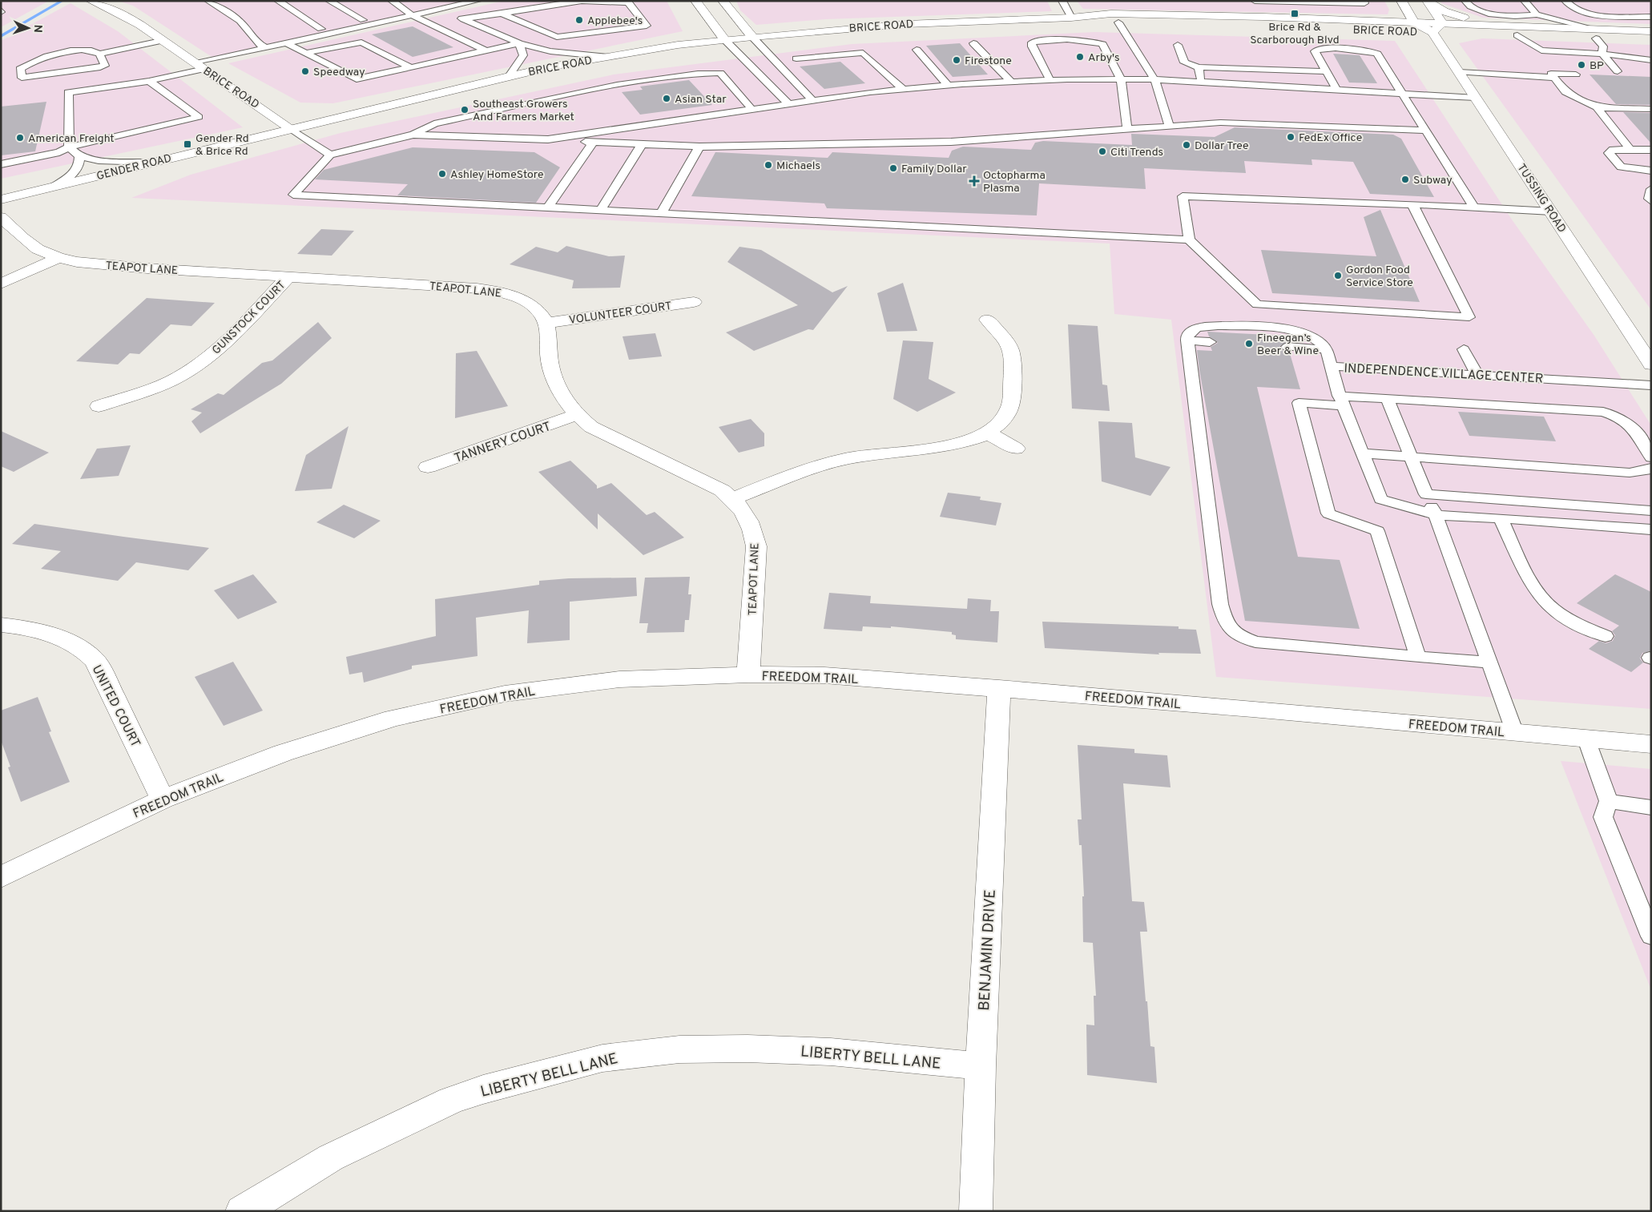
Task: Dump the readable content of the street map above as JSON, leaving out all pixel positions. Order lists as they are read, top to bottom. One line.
{"streets":{"main road":["BRICE ROAD","GENDER ROAD","TUSSING ROAD","TEAPOT LANE","VOLUNTEER COURT","GUNSTOCK COURT","TANNERY COURT","FREEDOM TRAIL","UNITED COURT","BENJAMIN DRIVE","LIBERTY BELL LANE"],"lane":["INDEPENDENCE VILLAGE CENTER"]},"crossings":[["BRICE ROAD","GENDER ROAD"],["BRICE ROAD","TUSSING ROAD"],["TEAPOT LANE","VOLUNTEER COURT"],["TEAPOT LANE","GUNSTOCK COURT"],["TEAPOT LANE","TANNERY COURT"],["TEAPOT LANE","FREEDOM TRAIL"],["FREEDOM TRAIL","UNITED COURT"],["FREEDOM TRAIL","BENJAMIN DRIVE"],["BENJAMIN DRIVE","LIBERTY BELL LANE"]],"places":{"transit":["Brice Rd & Scarborough Blvd","Gender Rd & Brice Rd"],"other":["Applebee's","Arby's","Firestone","BP","Speedway","Asian Star","Southeast Growers And Farmers Market","FedEx Office","American Freight","Dollar Tree","Citi Trends","Michaels","Family Dollar","Ashley HomeStore","Subway","Gordon Food Service Store","Fineegan’s Beer & Wine"],"health":["Octopharma Plasma"]},"north":"right"}
